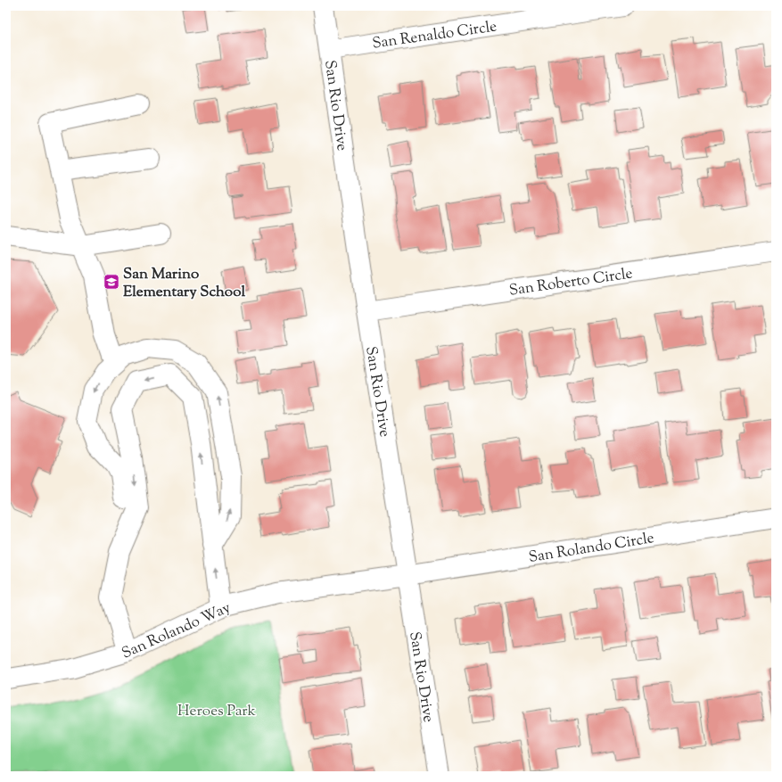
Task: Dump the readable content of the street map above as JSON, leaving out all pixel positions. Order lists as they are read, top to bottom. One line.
{"streets":{"street":["San Renaldo Circle","San Rio Drive","San Roberto Circle","San Rolando Circle","San Rolando Way"]},"crossings":[["San Renaldo Circle","San Rio Drive"],["San Rio Drive","San Roberto Circle"],["San Rio Drive","San Rolando Circle"],["San Rio Drive","San Rolando Way"],["San Rolando Circle","San Rolando Way"]],"parks":["Heroes Park"],"places":{"school or university":["San Marino Elementary School"]}}
